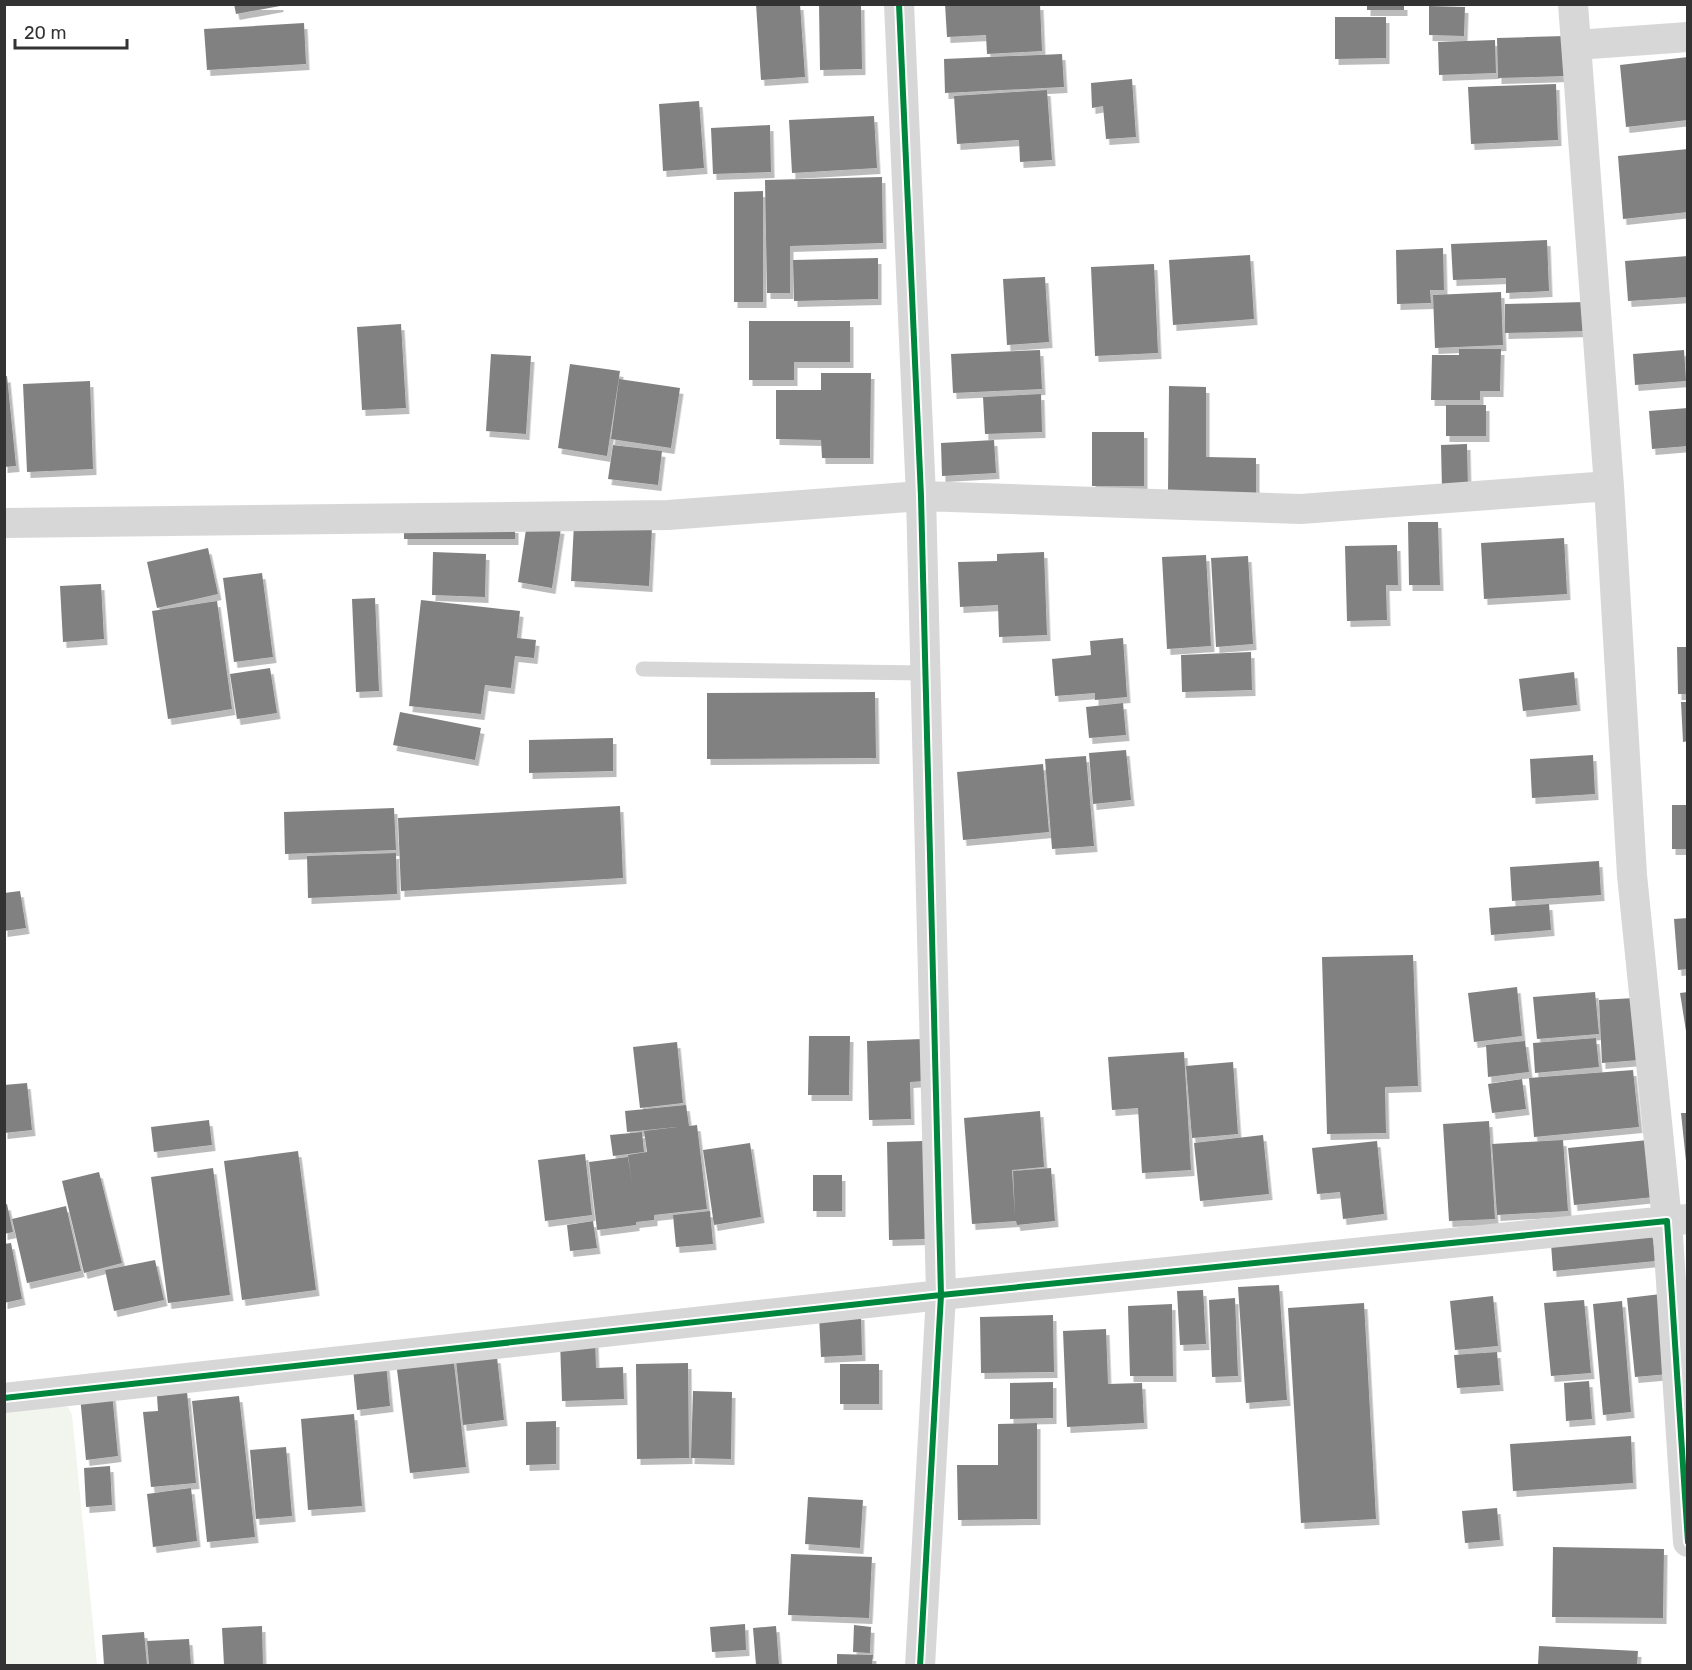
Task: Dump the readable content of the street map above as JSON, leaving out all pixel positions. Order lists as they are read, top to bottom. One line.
{"scale_bar":"20 m"}
